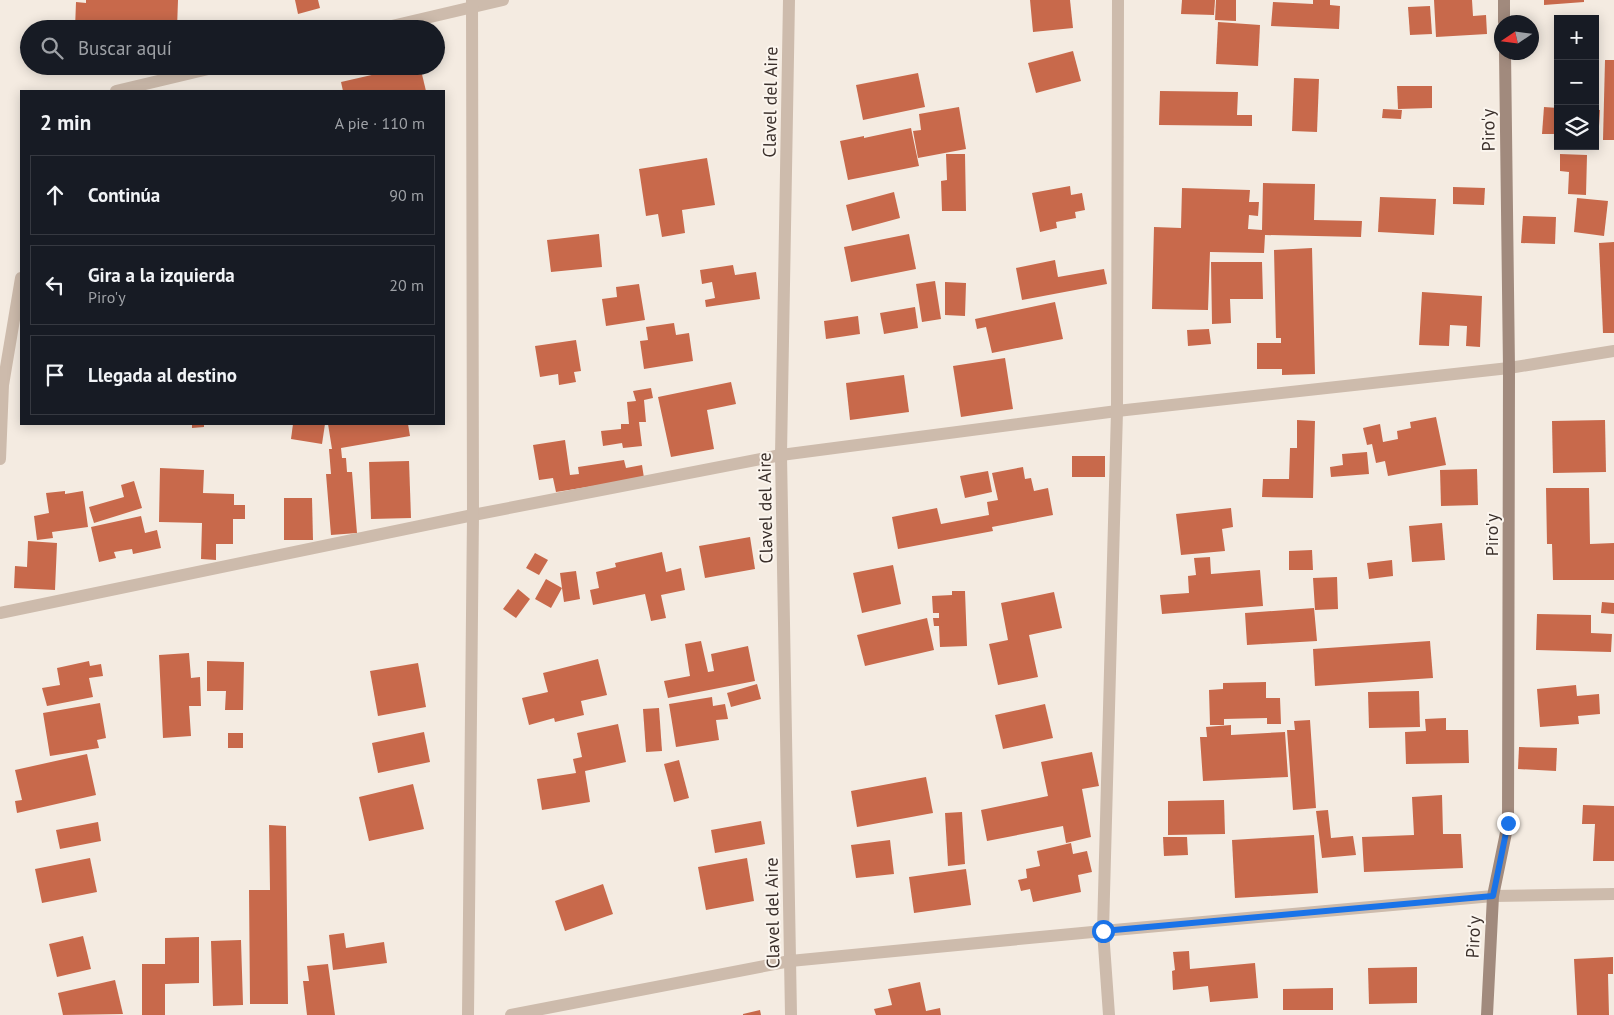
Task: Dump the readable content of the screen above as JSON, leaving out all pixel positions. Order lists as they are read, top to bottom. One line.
{"streets":{"main road":["Piro'y"],"street":["Clavel del Aire"]},"north":"left","page":{"map_buttons":["+","−"],"search":"Buscar aquí","heading":["2 min","A pie · 110 m"],"list":[["Continúa","90 m"],["Gira a la izquierda","Piro'y","20 m"],"Llegada al destino"]}}
